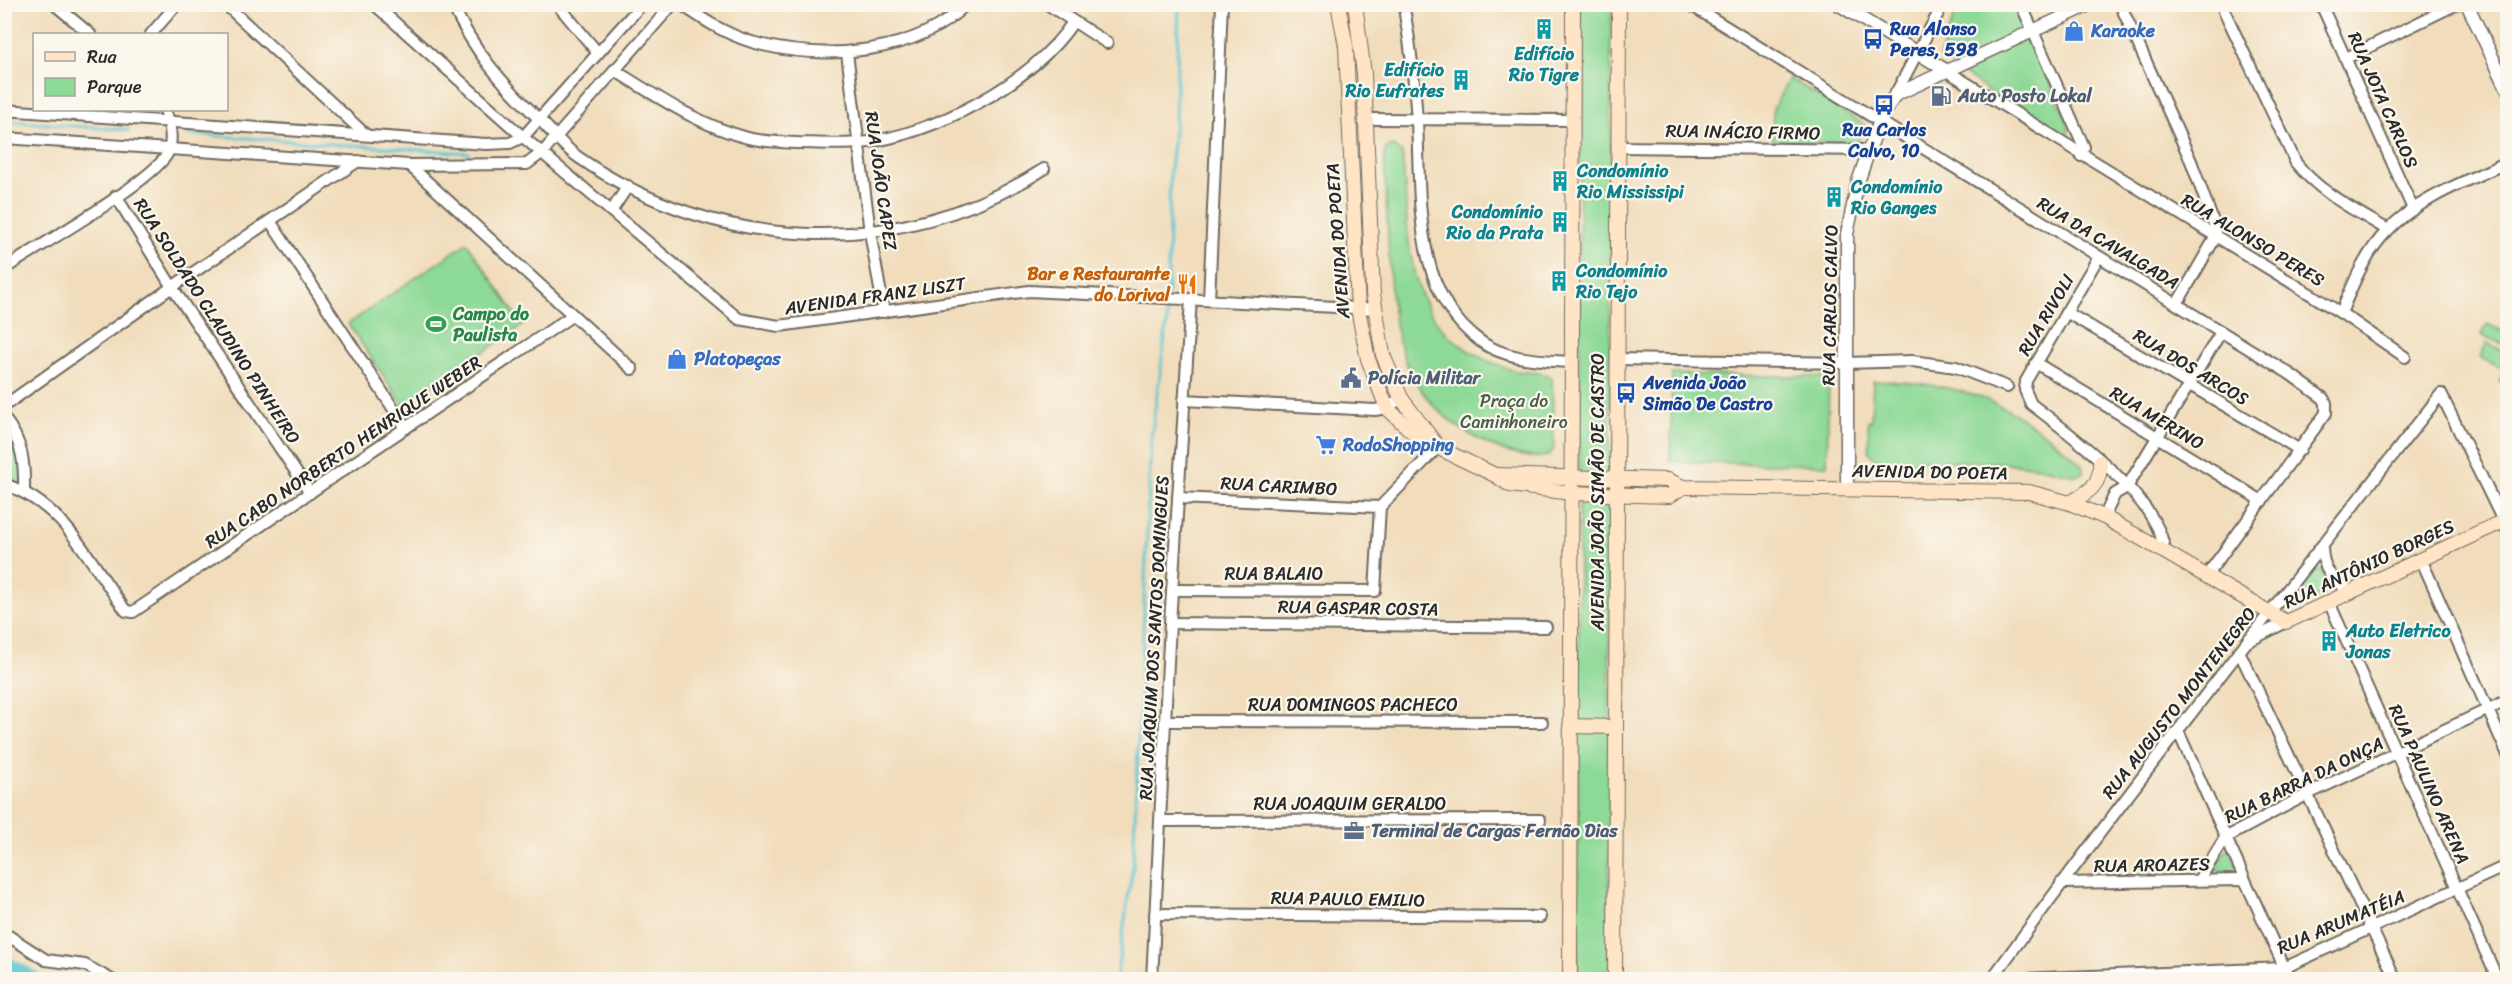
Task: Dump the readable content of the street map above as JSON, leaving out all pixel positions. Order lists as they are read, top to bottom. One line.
{"streets":{"main road":["AVENIDA DO POETA","AVENIDA JOÃO SIMÃO DE CASTRO","RUA ANTÔNIO BORGES"],"street":["RUA JOTA CARLOS","RUA INÁCIO FIRMO","RUA JOÃO CAPEZ","RUA ALONSO PERES","RUA DA CAVALGADA","AVENIDA FRANZ LISZT","RUA CARLOS CALVO","RUA RIVOLI","RUA SOLDADO CLAUDINO PINHEIRO","RUA DOS ARCOS","RUA MERINO","RUA CABO NORBERTO HENRIQUE WEBER","RUA CARIMBO","RUA BALAIO","RUA GASPAR COSTA","RUA JOAQUIM DOS SANTOS DOMINGUES","RUA AUGUSTO MONTENEGRO","RUA DOMINGOS PACHECO","RUA BARRA DA ONÇA","RUA PAULINO ARENA","RUA JOAQUIM GERALDO","RUA AROAZES","RUA PAULO EMILIO","RUA ARUMATÉIA"]},"crossings":[["RUA INÁCIO FIRMO","RUA CARLOS CALVO"],["RUA INÁCIO FIRMO","AVENIDA JOÃO SIMÃO DE CASTRO"],["RUA JOÃO CAPEZ","AVENIDA FRANZ LISZT"],["AVENIDA DO POETA","RUA DA CAVALGADA"],["AVENIDA DO POETA","AVENIDA FRANZ LISZT"],["AVENIDA DO POETA","RUA CARLOS CALVO"],["AVENIDA DO POETA","AVENIDA JOÃO SIMÃO DE CASTRO"],["AVENIDA DO POETA","RUA ANTÔNIO BORGES"],["AVENIDA DO POETA","RUA AUGUSTO MONTENEGRO"],["RUA DA CAVALGADA","RUA CARLOS CALVO"],["RUA DA CAVALGADA","RUA RIVOLI"],["RUA DA CAVALGADA","RUA DOS ARCOS"],["RUA DA CAVALGADA","RUA MERINO"],["AVENIDA FRANZ LISZT","RUA JOAQUIM DOS SANTOS DOMINGUES"],["RUA RIVOLI","RUA DOS ARCOS"],["RUA RIVOLI","RUA MERINO"],["RUA SOLDADO CLAUDINO PINHEIRO","RUA CABO NORBERTO HENRIQUE WEBER"],["RUA CARIMBO","RUA BALAIO"],["RUA CARIMBO","RUA JOAQUIM DOS SANTOS DOMINGUES"],["RUA ANTÔNIO BORGES","RUA AUGUSTO MONTENEGRO"],["RUA ANTÔNIO BORGES","RUA PAULINO ARENA"],["RUA BALAIO","RUA JOAQUIM DOS SANTOS DOMINGUES"],["RUA GASPAR COSTA","RUA JOAQUIM DOS SANTOS DOMINGUES"],["RUA JOAQUIM DOS SANTOS DOMINGUES","RUA DOMINGOS PACHECO"],["RUA JOAQUIM DOS SANTOS DOMINGUES","RUA JOAQUIM GERALDO"],["RUA JOAQUIM DOS SANTOS DOMINGUES","RUA PAULO EMILIO"],["RUA AUGUSTO MONTENEGRO","RUA AROAZES"],["RUA BARRA DA ONÇA","RUA PAULINO ARENA"],["RUA BARRA DA ONÇA","RUA AROAZES"],["RUA PAULINO ARENA","RUA ARUMATÉIA"]],"parks":["Praça do Caminhoneiro"],"places":{"building":["Edifício Rio Tigre","Edifício Rio Eufrates","Condomínio Rio Mississipi","Condomínio Rio Ganges","Condomínio Rio da Prata","Condomínio Rio Tejo","Auto Eletrico Jonas"],"shop":["Karaoke","Platopeças"],"bus stop":["Rua Alonso Peres, 598","Rua Carlos Calvo, 10","Avenida João Simão De Castro"],"fuel station":["Auto Posto Lokal"],"restaurant":["Bar e Restaurante do Lorival"],"sports":["Campo do Paulista"],"public building":["Polícia Militar"],"supermarket":["RodoShopping"],"office":["Terminal de Cargas Fernão Dias"]},"legend":["Rua","Parque"]}
